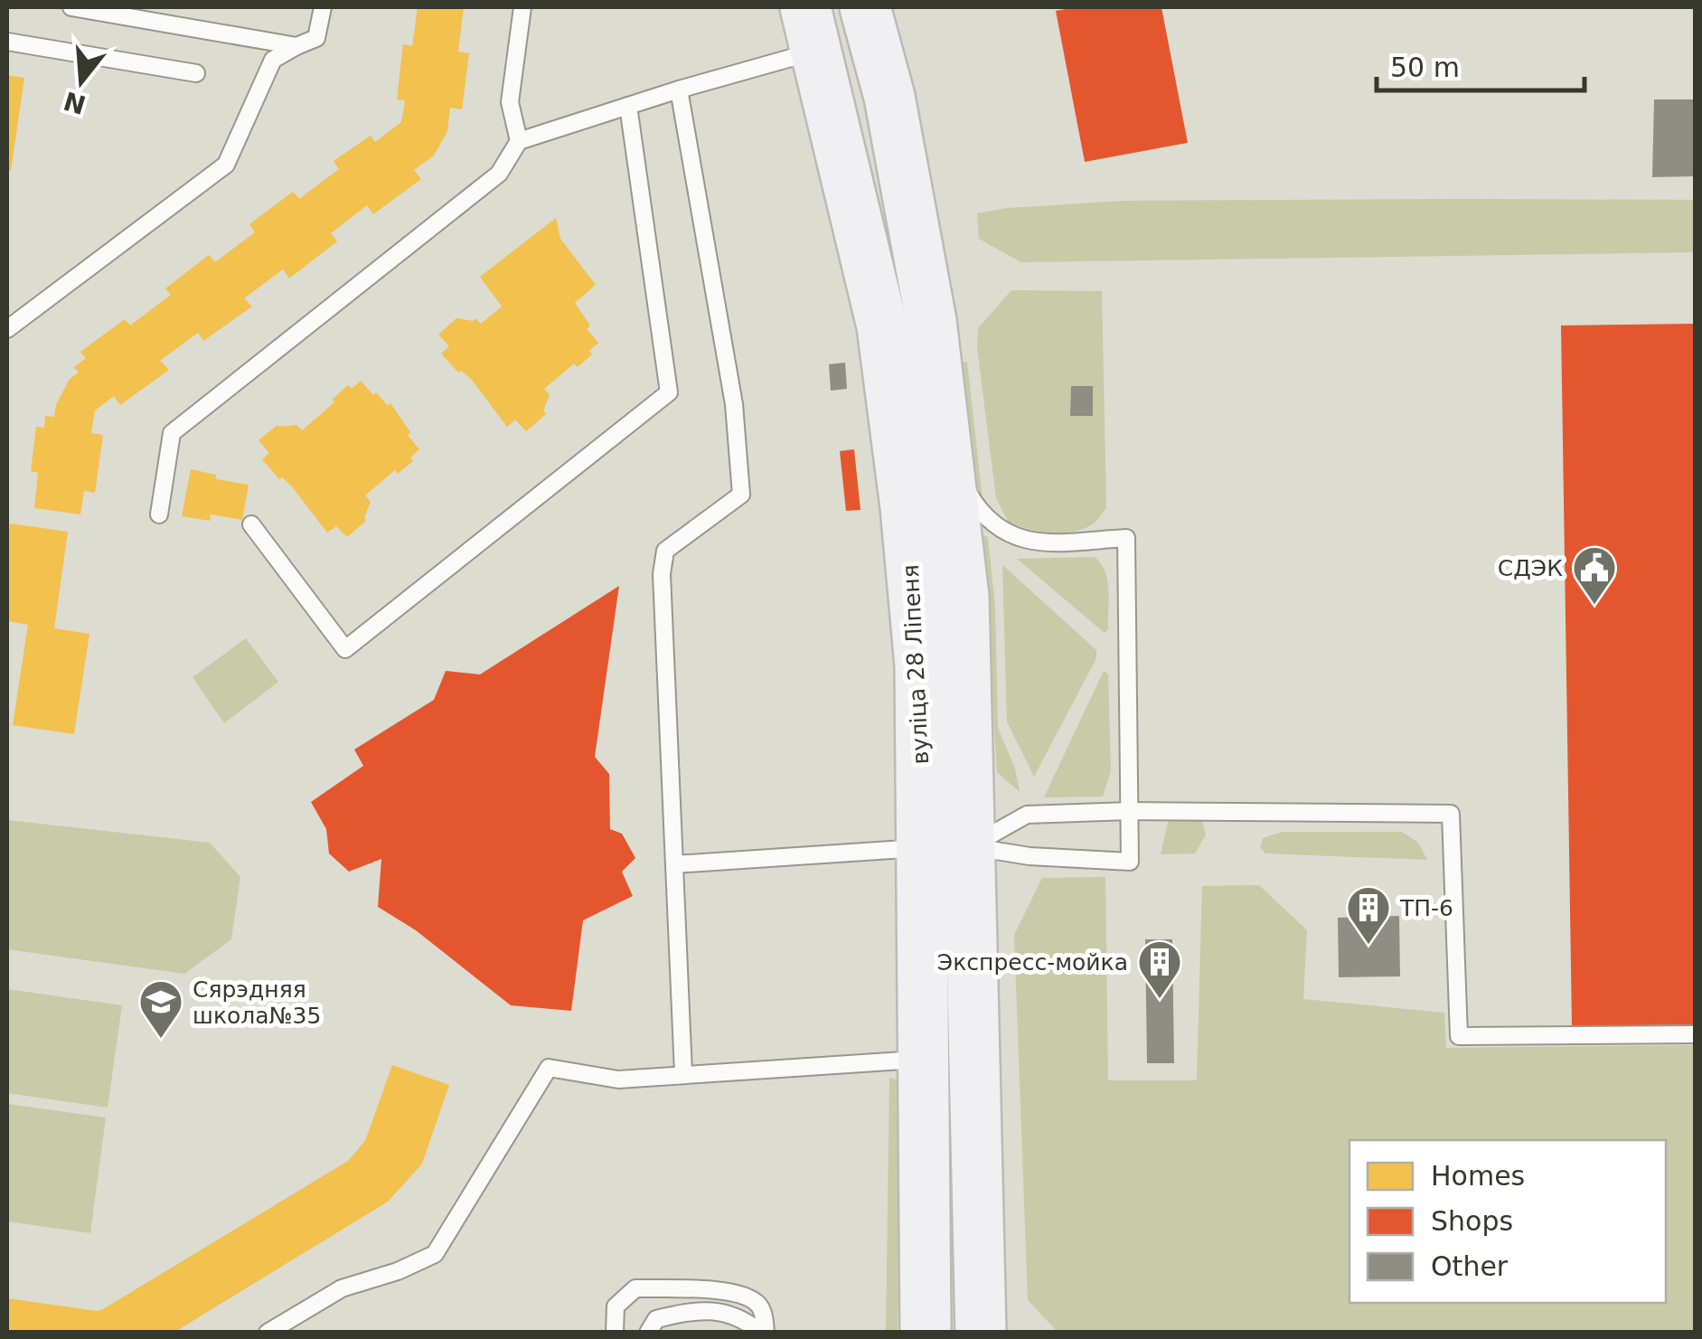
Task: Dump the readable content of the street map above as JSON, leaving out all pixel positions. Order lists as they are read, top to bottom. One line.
{"streets":{"main road":["вуліца 28 Ліпеня"]},"places":{"public building":["СДЭК"],"building":["ТП-6","Экспресс-мойка"],"school or university":["Сярэдняя школа№35"]},"legend":["Homes","Shops","Other"],"scale_bar":"50 m","north":"bottom"}
